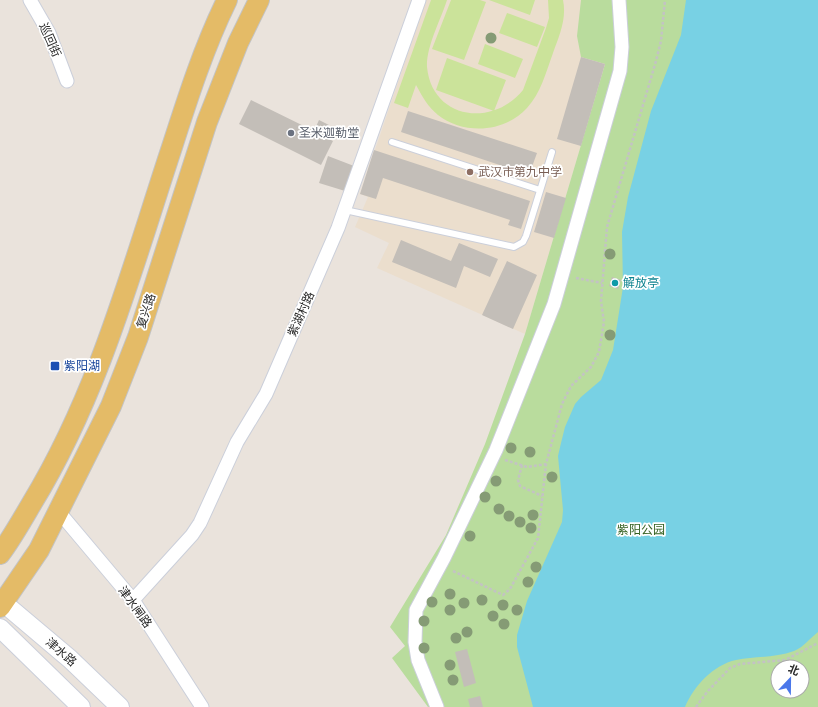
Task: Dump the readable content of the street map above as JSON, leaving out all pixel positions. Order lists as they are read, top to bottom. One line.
{"streets":{"main road":["复兴路","津水路"],"street":["巡回街","紫湖村路","津水闸路"]},"crossings":[["复兴路","津水闸路"],["复兴路","津水路"],["紫湖村路","津水闸路"]],"parks":["紫阳公园"],"places":{"other":["圣米迦勒堂","武汉市第九中学","解放亭"],"transit":["紫阳湖"]},"north":"top"}
